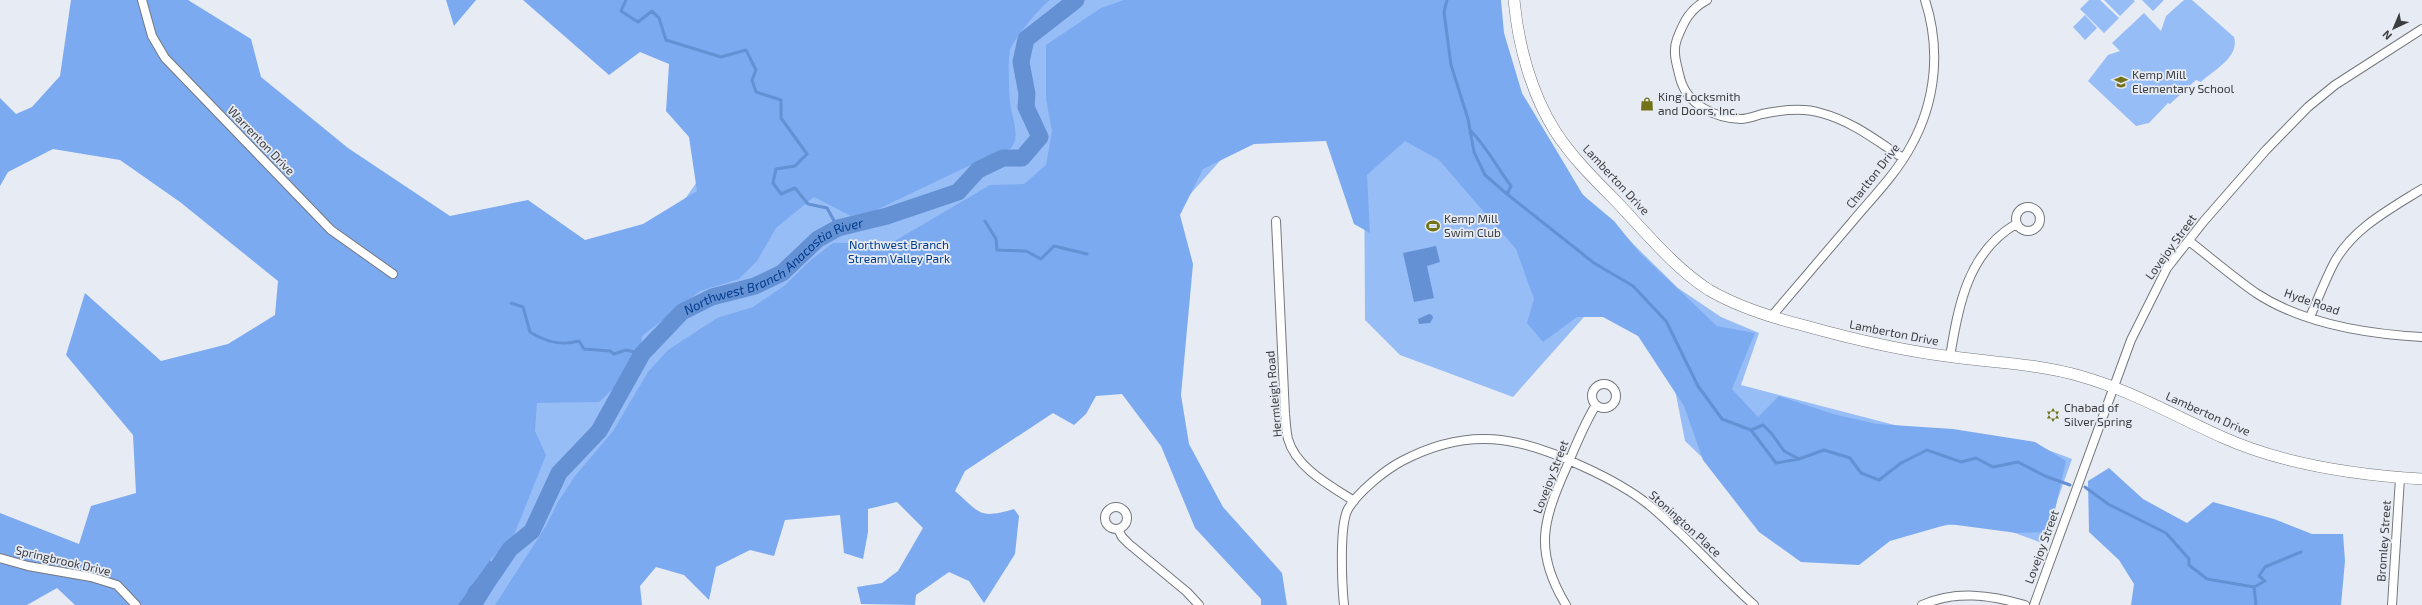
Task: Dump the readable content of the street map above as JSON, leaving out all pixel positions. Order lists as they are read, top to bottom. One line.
{"streets":{"street":["Warrenton Drive","Charlton Drive","Lamberton Drive","Lovejoy Street","Hyde Road","Hermleigh Road","Stonington Place","Bromley Street","Springbrook Drive"]},"crossings":[["Charlton Drive","Lamberton Drive"],["Lamberton Drive","Lovejoy Street"],["Lamberton Drive","Bromley Street"],["Lovejoy Street","Hyde Road"],["Lovejoy Street","Stonington Place"],["Hermleigh Road","Stonington Place"]],"water":["Northwest Branch Anacostia River"],"parks":["Northwest Branch Stream Valley Park"],"places":{"school or university":["Kemp Mill Elementary School"],"shop":["King Locksmith and Doors, Inc."],"sports":["Kemp Mill Swim Club"],"synagogue":["Chabad of Silver Spring"]},"north":"bottom left"}
